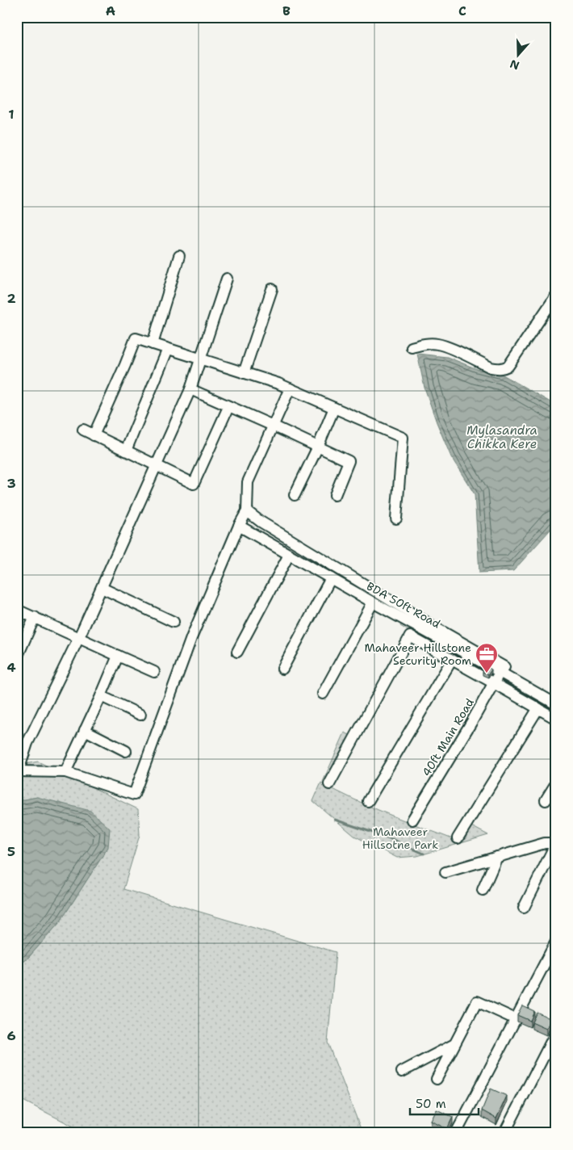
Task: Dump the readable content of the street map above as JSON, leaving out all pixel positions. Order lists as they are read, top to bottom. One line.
{"streets":{"street":["BDA 50ft Road","40ft Main Road"]},"crossings":[["BDA 50ft Road","40ft Main Road"]],"water":["Mylasandra Chikka Kere"],"parks":["Mahaveer Hillsotne Park"],"places":{"office":["Mahaveer Hillstone Security Room"]},"scale_bar":"50 m","north":"bottom","grid":{"columns":["A","B","C"],"rows":["1","2","3","4","5","6"]}}
